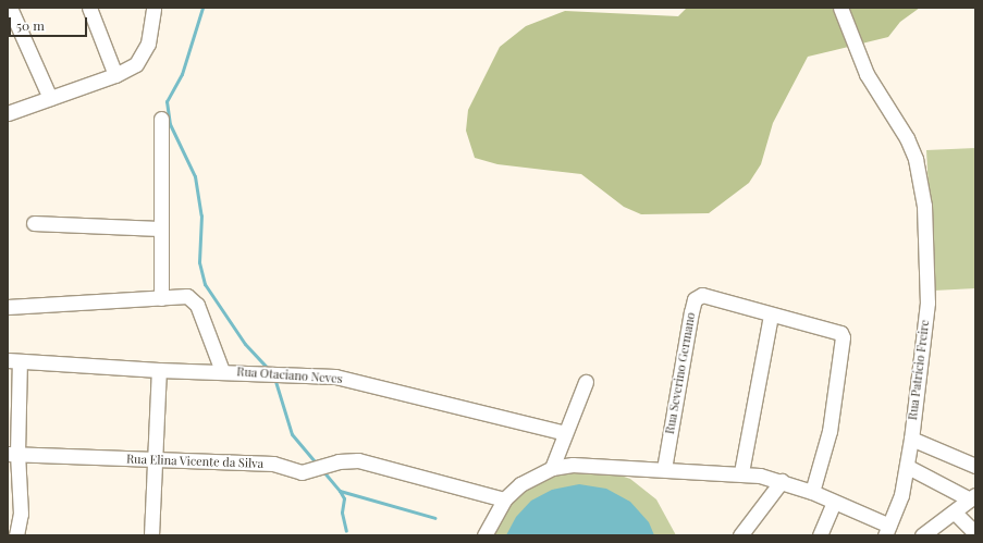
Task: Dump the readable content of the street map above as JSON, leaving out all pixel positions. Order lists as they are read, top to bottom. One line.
{"streets":{"street":["Rua Patrício Freire","Rua Severino Germano","Rua Otaciano Neves","Rua Elina Vicente da Silva"]},"scale_bar":"50 m"}
